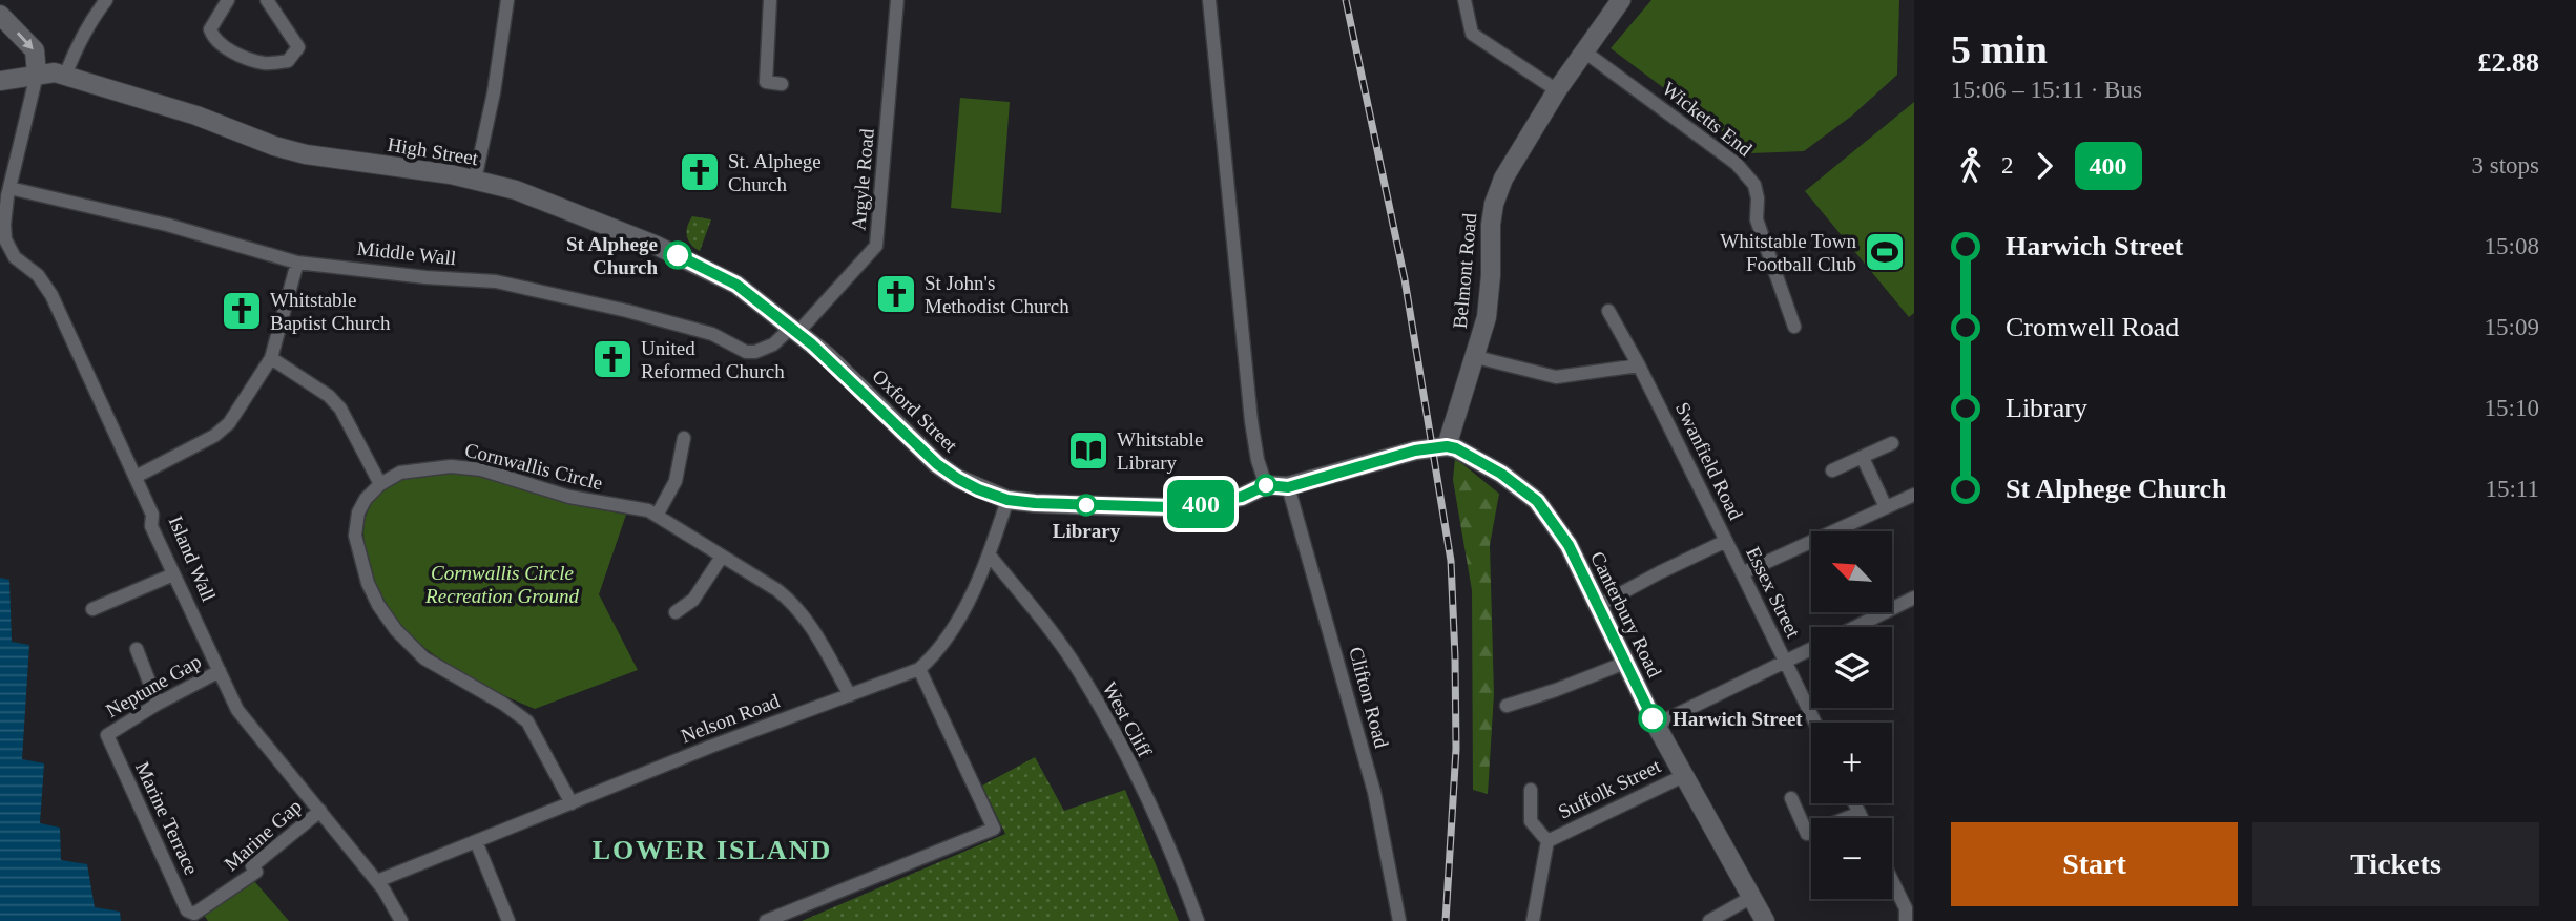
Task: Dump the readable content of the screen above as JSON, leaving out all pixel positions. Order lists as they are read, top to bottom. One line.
{"streets":{"main road":["High Street","Belmont Road","Oxford Street","Canterbury Road"],"street":["Wicketts End","Argyle Road","Middle Wall","Swanfield Road","Cornwallis Circle","Island Wall","Essex Street","Neptune Gap","Clifton Road","Nelson Road","West Cliff","Suffolk Street","Marine Terrace","Marine Gap"]},"crossings":[["Wicketts End","Belmont Road"],["High Street","Argyle Road"],["High Street","Middle Wall"],["High Street","Oxford Street"],["High Street","Island Wall"],["Argyle Road","Middle Wall"],["Argyle Road","Oxford Street"],["Middle Wall","Oxford Street"],["Middle Wall","Island Wall"],["Belmont Road","Oxford Street"],["Belmont Road","Canterbury Road"],["Oxford Street","Canterbury Road"],["Oxford Street","Clifton Road"],["Oxford Street","Nelson Road"],["Swanfield Road","Essex Street"],["Swanfield Road","Canterbury Road"],["Cornwallis Circle","Nelson Road"],["Island Wall","Neptune Gap"],["Island Wall","Nelson Road"],["Island Wall","Marine Gap"],["Canterbury Road","Suffolk Street"],["Neptune Gap","Marine Terrace"],["Nelson Road","West Cliff"],["Marine Terrace","Marine Gap"]],"districts":["LOWER ISLAND"],"parks":["Cornwallis Circle Recreation Ground"],"places":{"church":["St. Alphege Church","St John's Methodist Church","Whitstable Baptist Church","United Reformed Church"],"sports":["Whitstable Town Football Club"],"other":["St Alphege Church","Library","Harwich Street"],"library":["Whitstable Library"]},"lines":["bus line 400"],"north":"top left","page":{"on_map":"400","heading":["5 min","15:06 – 15:11 · Bus","£2.88"],"legs":["2","400","3 stops"],"list":[{"name":"Harwich Street","value":"15:08"},{"name":"Cromwell Road","value":"15:09"},{"name":"Library","value":"15:10"},{"name":"St Alphege Church","value":"15:11"}],"map_buttons":["+","−"],"buttons":["Start","Tickets"]}}
